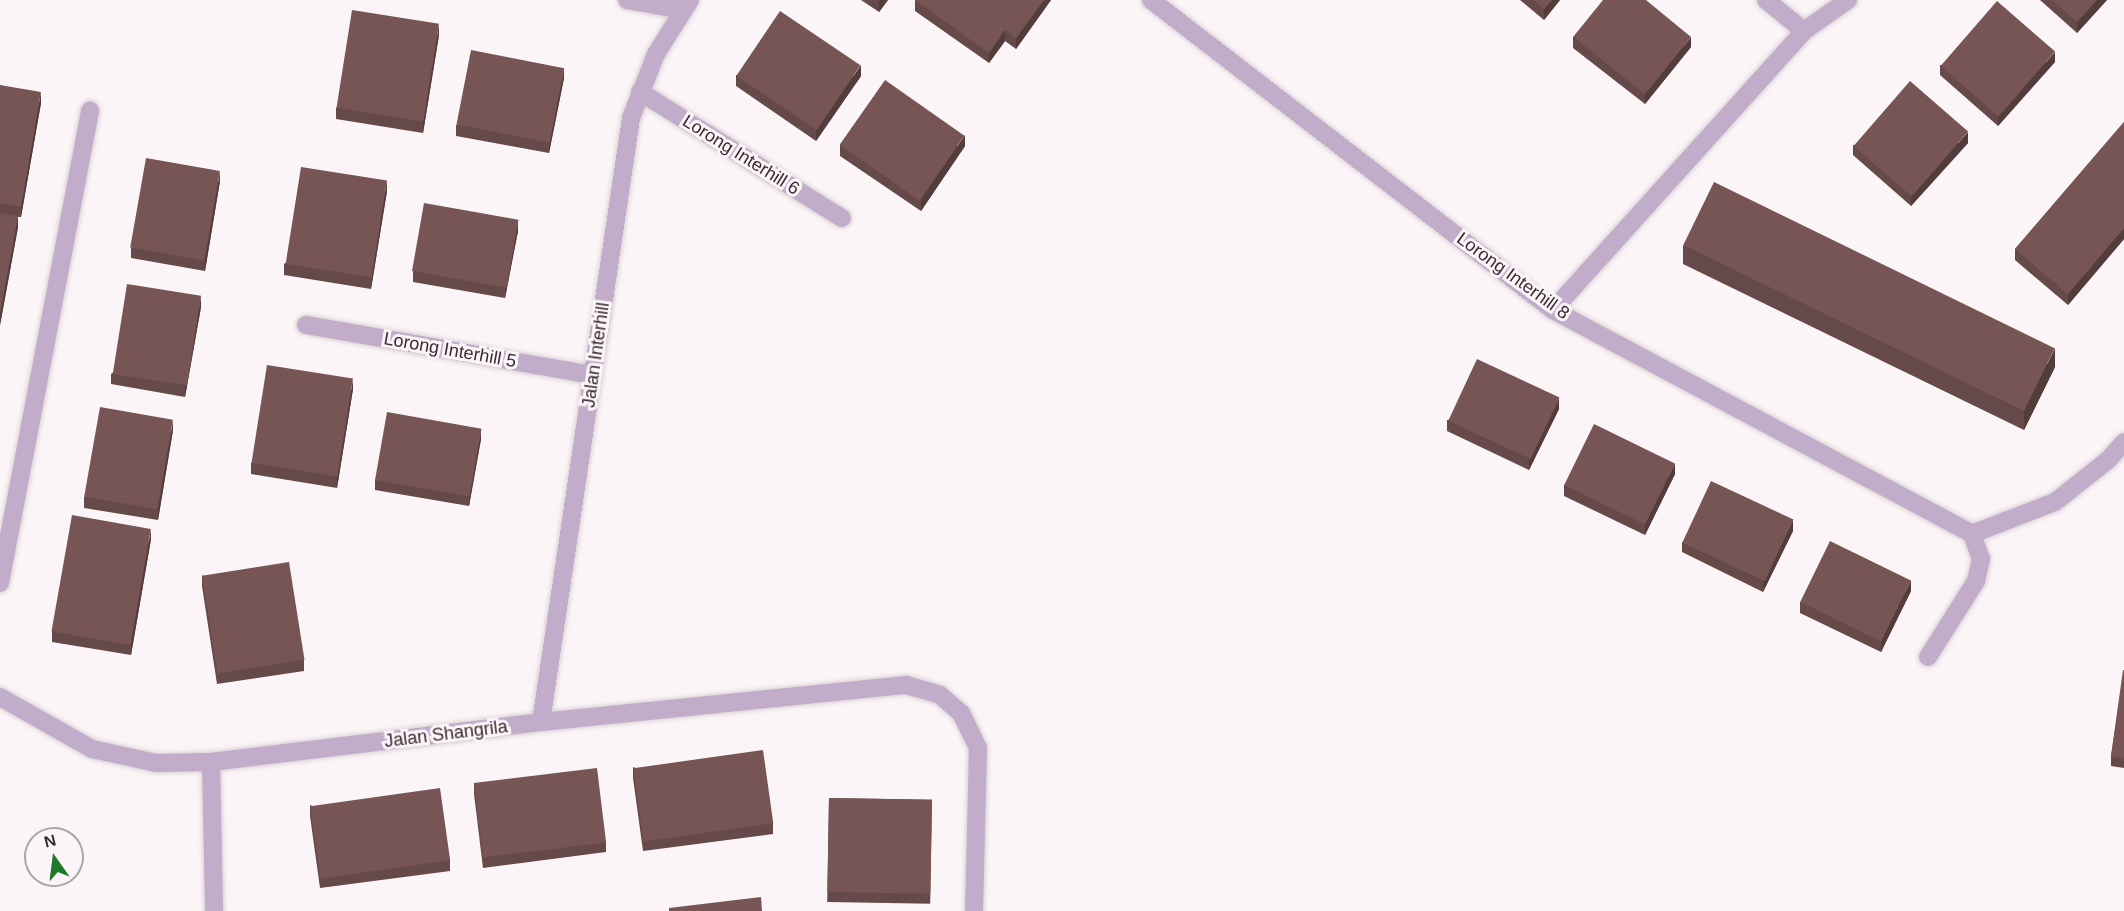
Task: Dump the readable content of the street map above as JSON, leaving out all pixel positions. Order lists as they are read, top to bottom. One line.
{"streets":{"street":["Lorong Interhill 6","Lorong Interhill 8","Lorong Interhill 5","Jalan Interhill","Jalan Shangrila"]},"crossings":[["Lorong Interhill 6","Jalan Interhill"],["Lorong Interhill 5","Jalan Interhill"],["Jalan Interhill","Jalan Shangrila"]],"north":"top"}
